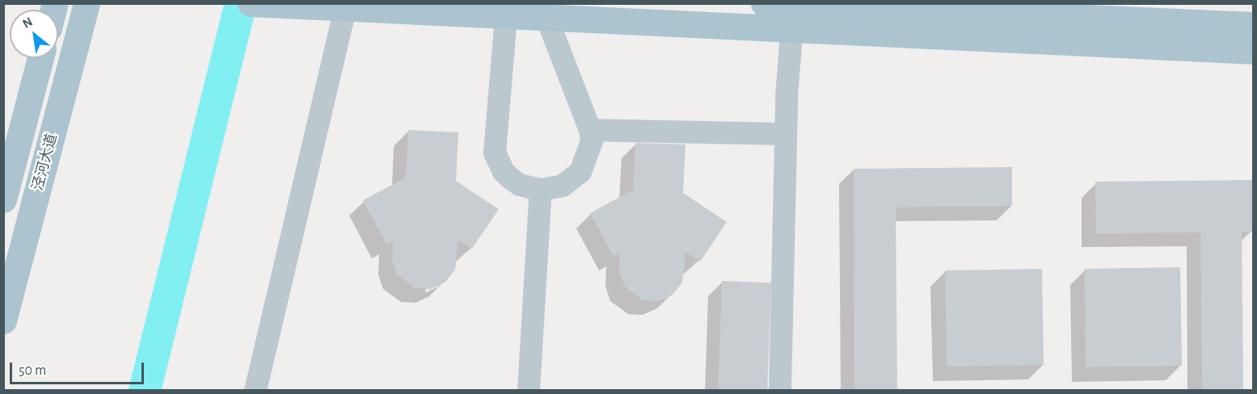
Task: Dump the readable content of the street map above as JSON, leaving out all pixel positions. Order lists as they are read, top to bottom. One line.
{"streets":{"main road":["泾河大道"]},"scale_bar":"50 m","north":"top left"}
